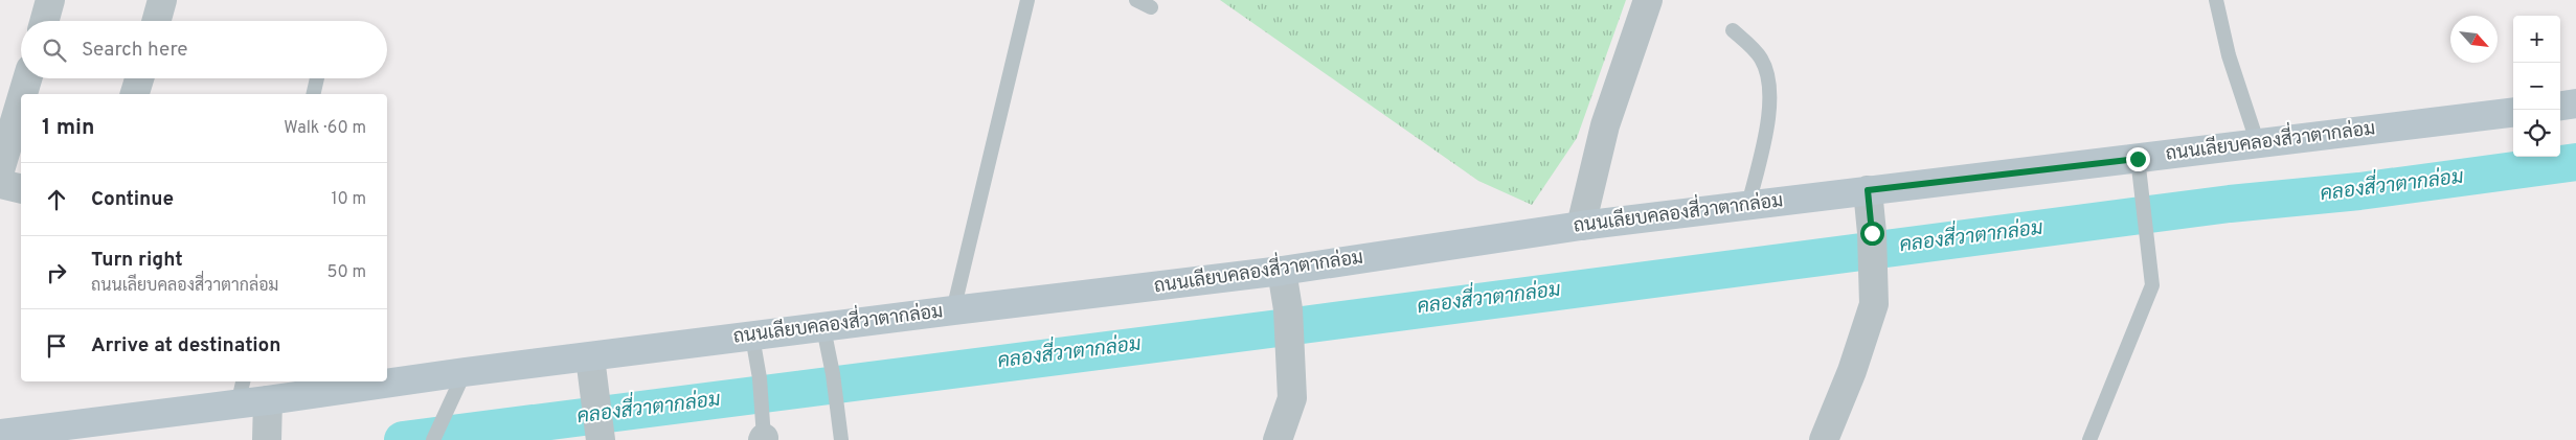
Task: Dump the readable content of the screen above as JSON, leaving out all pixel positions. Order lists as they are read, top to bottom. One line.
{"streets":{"street":["ถนนเลียบคลองสี่วาตากล่อม"]},"water":["คลองสี่วาตากล่อม"],"north":"bottom right","page":{"map_buttons":["+","−"],"search":"Search here","heading":["1 min","Walk · 60 m"],"list":[["Continue","10 m"],["Turn right","ถนนเลียบคลองสี่วาตากล่อม","50 m"],"Arrive at destination"]}}
